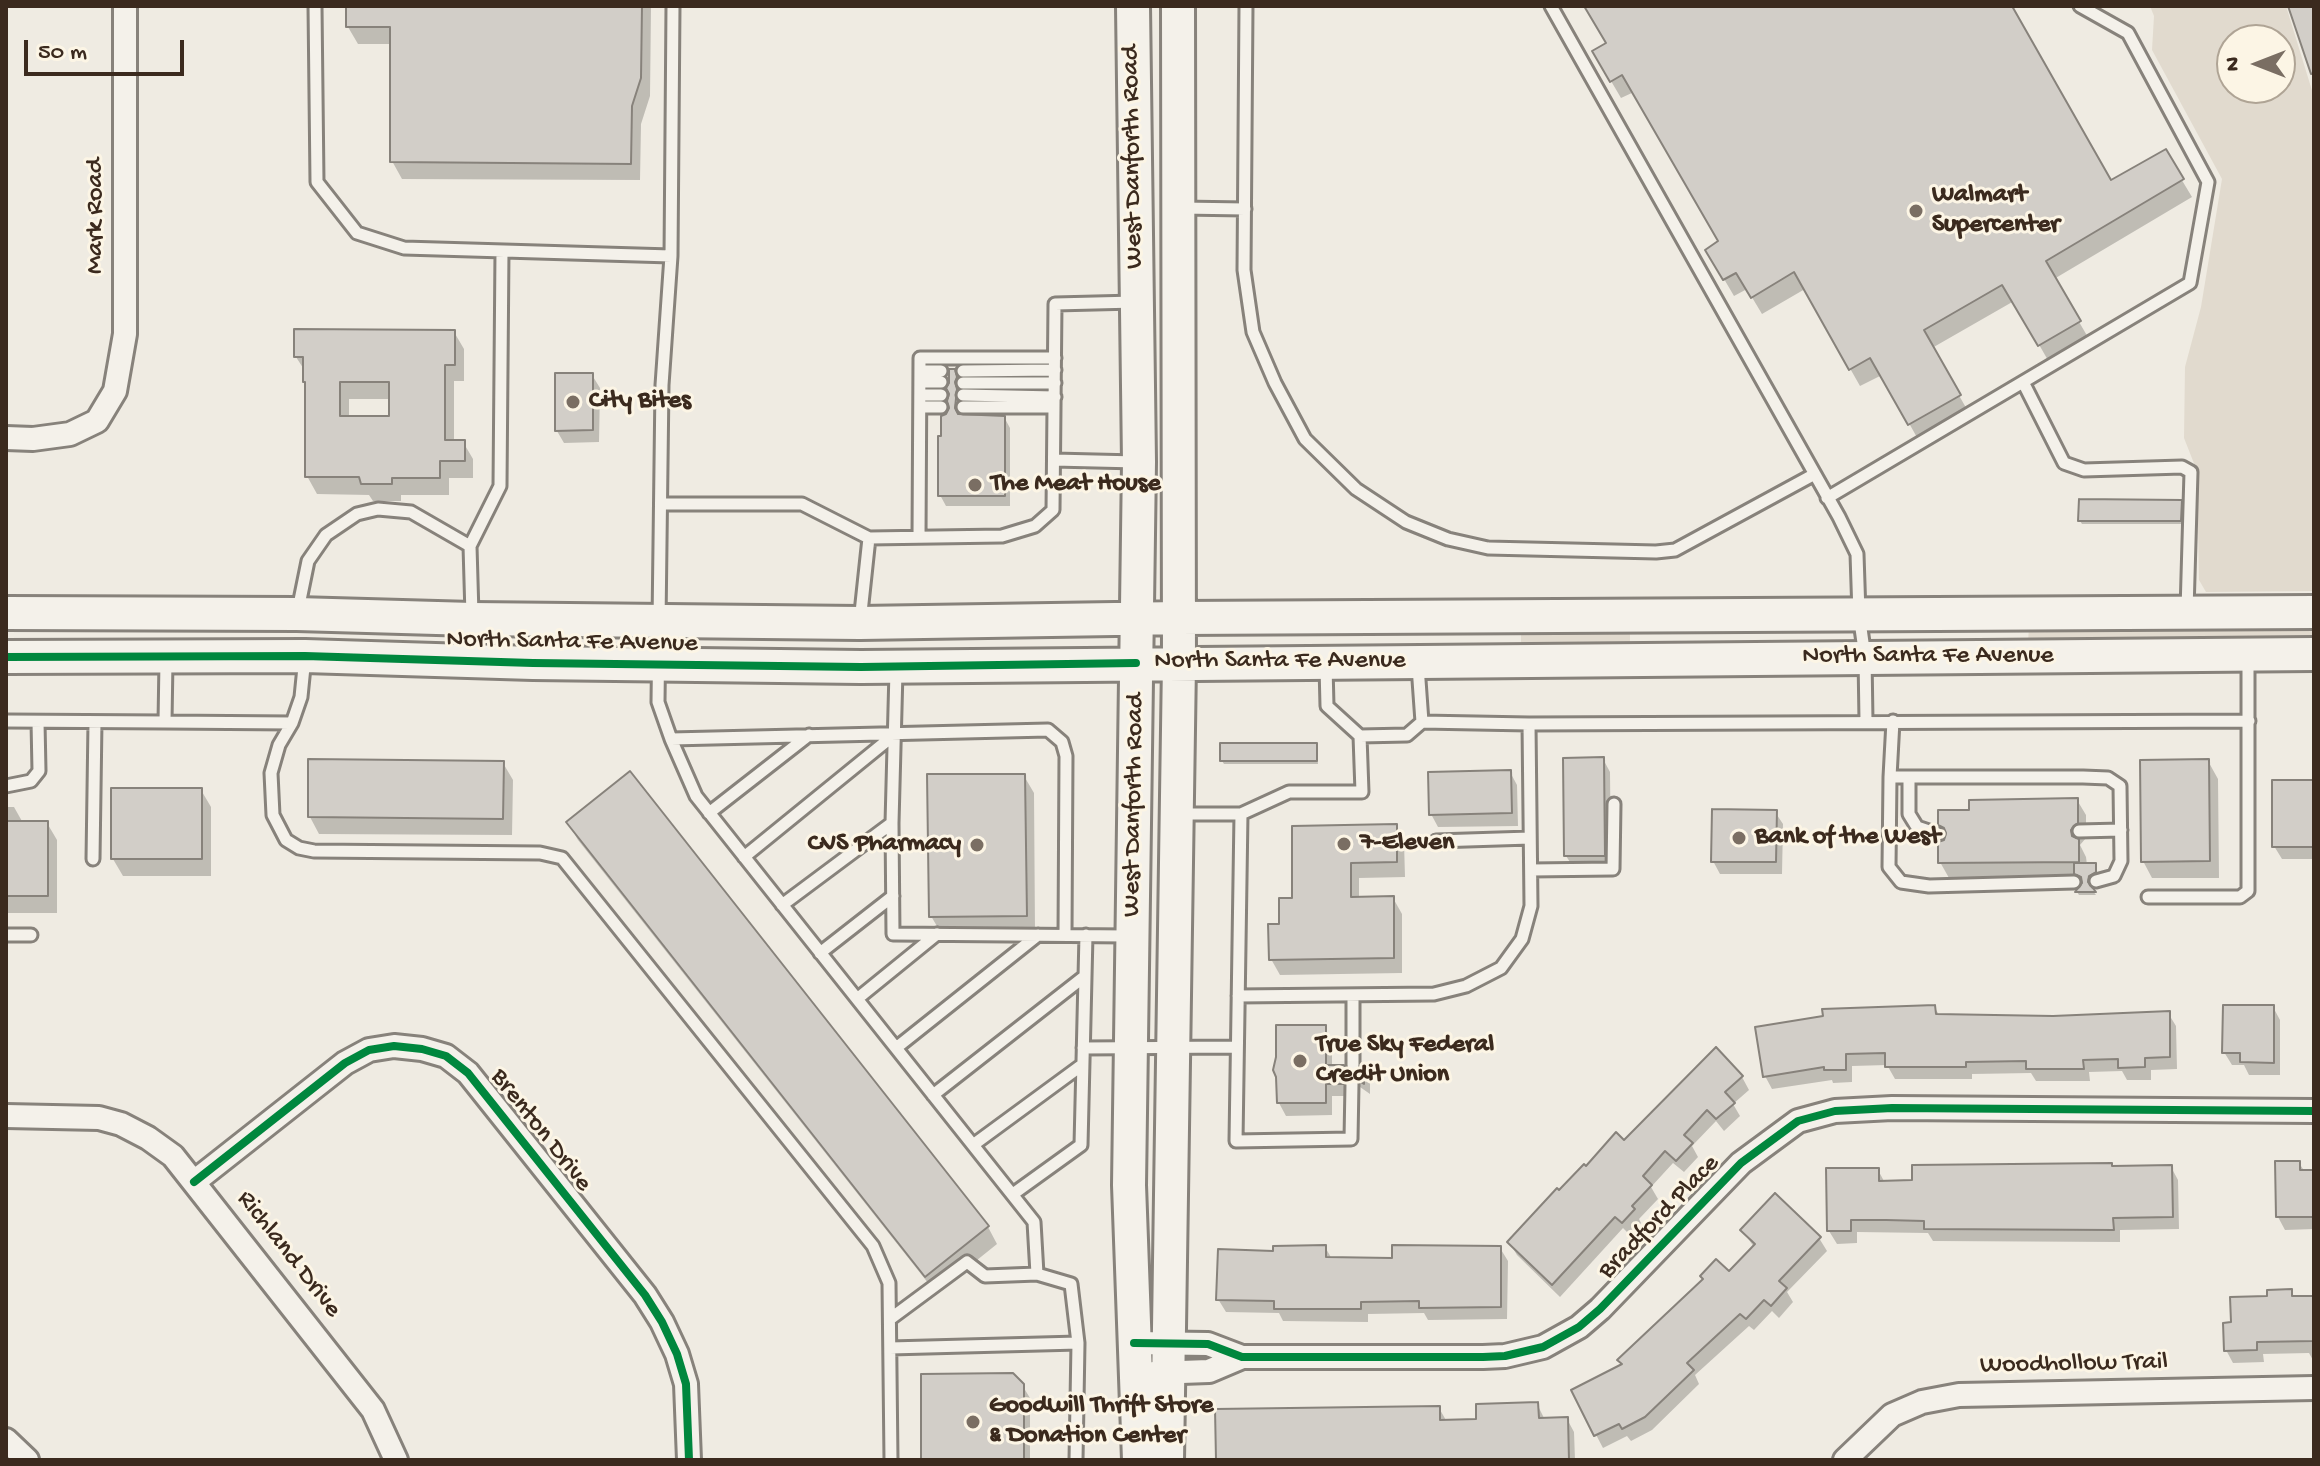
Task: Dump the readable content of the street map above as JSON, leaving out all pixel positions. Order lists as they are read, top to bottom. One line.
{"streets":{"main road":["West Danforth Road","North Santa Fe Avenue"],"street":["Mark Road","Brenton Drive","Bradford Place","Richland Drive","Woodhollow Trail"]},"crossings":[["West Danforth Road","North Santa Fe Avenue"],["West Danforth Road","Bradford Place"],["Brenton Drive","Richland Drive"]],"places":["Walmart Supercenter","City Bites","The Meat House","Bank of the West","7-Eleven","CVS Pharmacy","True Sky Federal Credit Union","Goodwill Thrift Store & Donation Center"],"scale_bar":"50 m","north":"left"}
